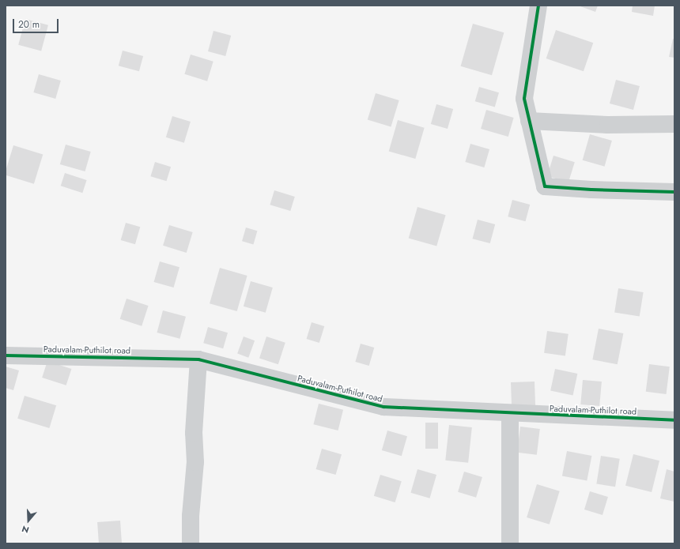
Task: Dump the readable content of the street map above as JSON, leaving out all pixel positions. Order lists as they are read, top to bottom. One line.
{"streets":{"street":["Paduvalam-Puthilot road"]},"scale_bar":"20 m","north":"bottom"}
